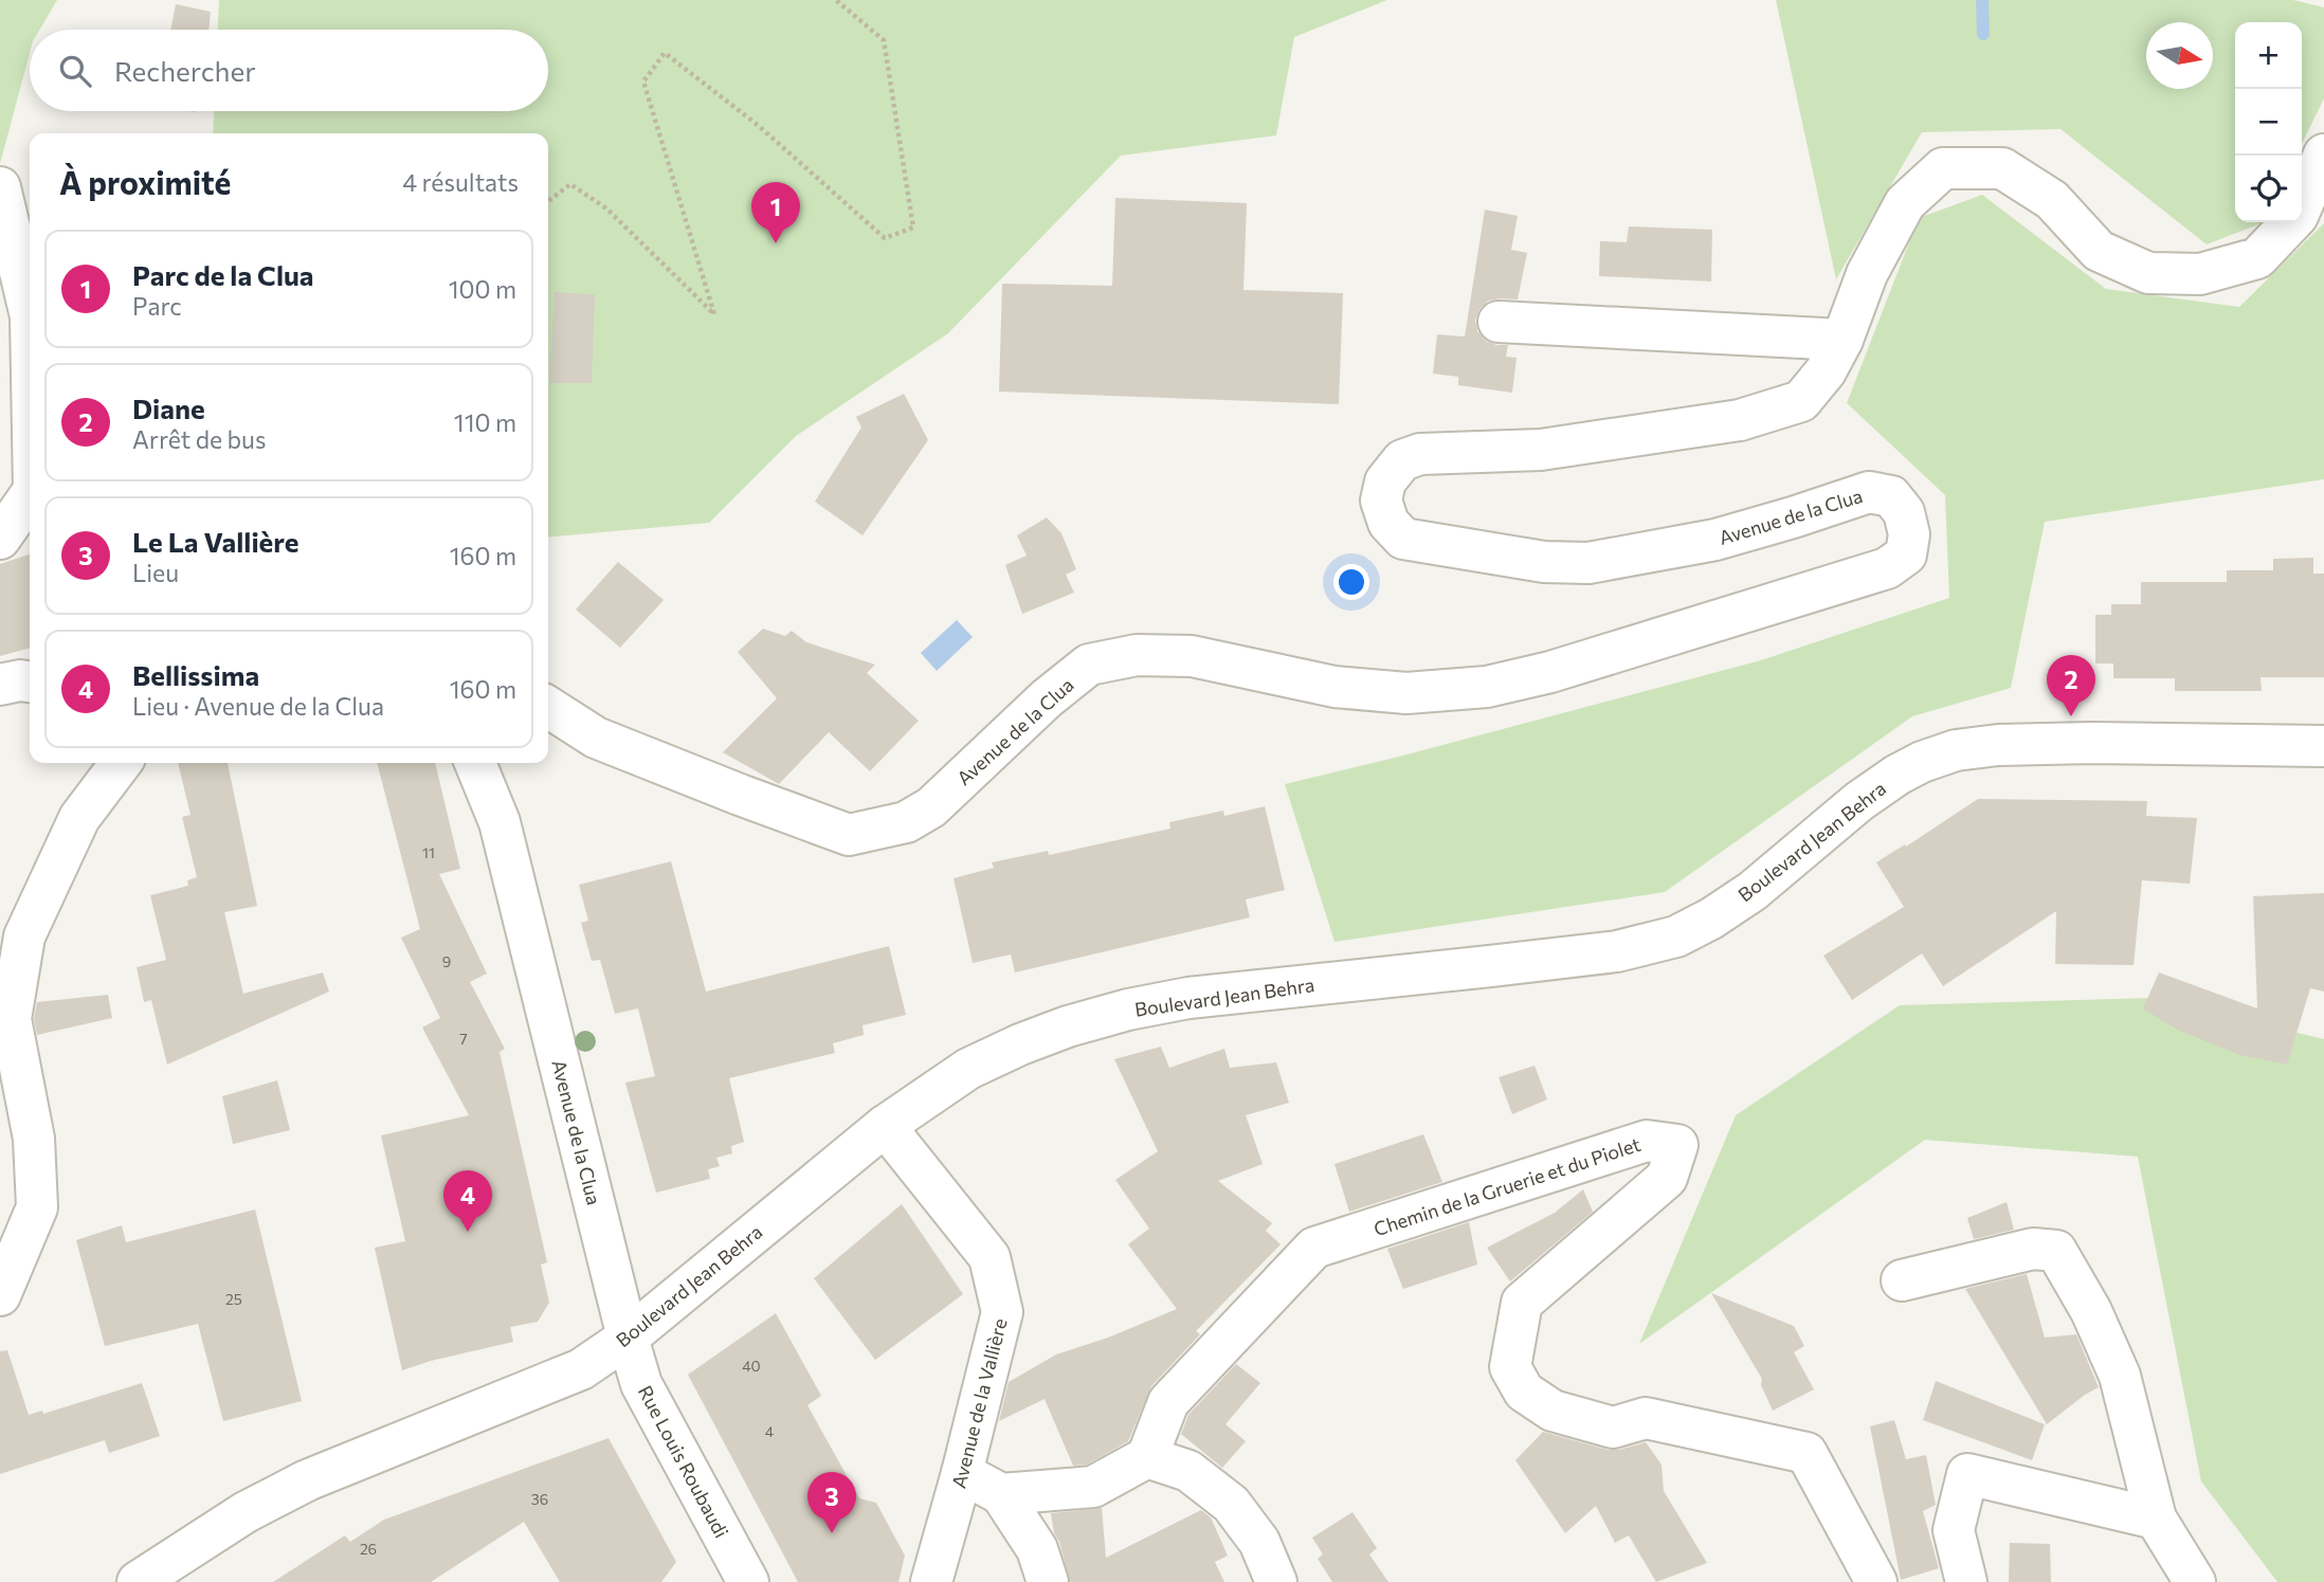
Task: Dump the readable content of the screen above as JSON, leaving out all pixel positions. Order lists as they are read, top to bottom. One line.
{"streets":{"street":["Avenue de la Clua","Boulevard Jean Behra","Chemin de la Gruerie et du Piolet","Avenue de la Vallière","Rue Louis Roubaudi"]},"crossings":[["Avenue de la Clua","Boulevard Jean Behra"],["Avenue de la Clua","Rue Louis Roubaudi"],["Boulevard Jean Behra","Avenue de la Vallière"],["Boulevard Jean Behra","Rue Louis Roubaudi"]],"house_numbers":["11","9","7","25","40","4","36","26"],"north":"right","page":{"map_buttons":["+","−"],"search":"Rechercher","heading":["À proximité","4 résultats"],"pins":["1","2","4","3"],"list":[{"mark":"1","name":"Parc de la Clua","note":"Parc","value":"100 m"},{"mark":"2","name":"Diane","note":"Arrêt de bus","value":"110 m"},{"mark":"3","name":"Le La Vallière","note":"Lieu","value":"160 m"},{"mark":"4","name":"Bellissima","note":"Lieu · Avenue de la Clua","value":"160 m"}]}}
